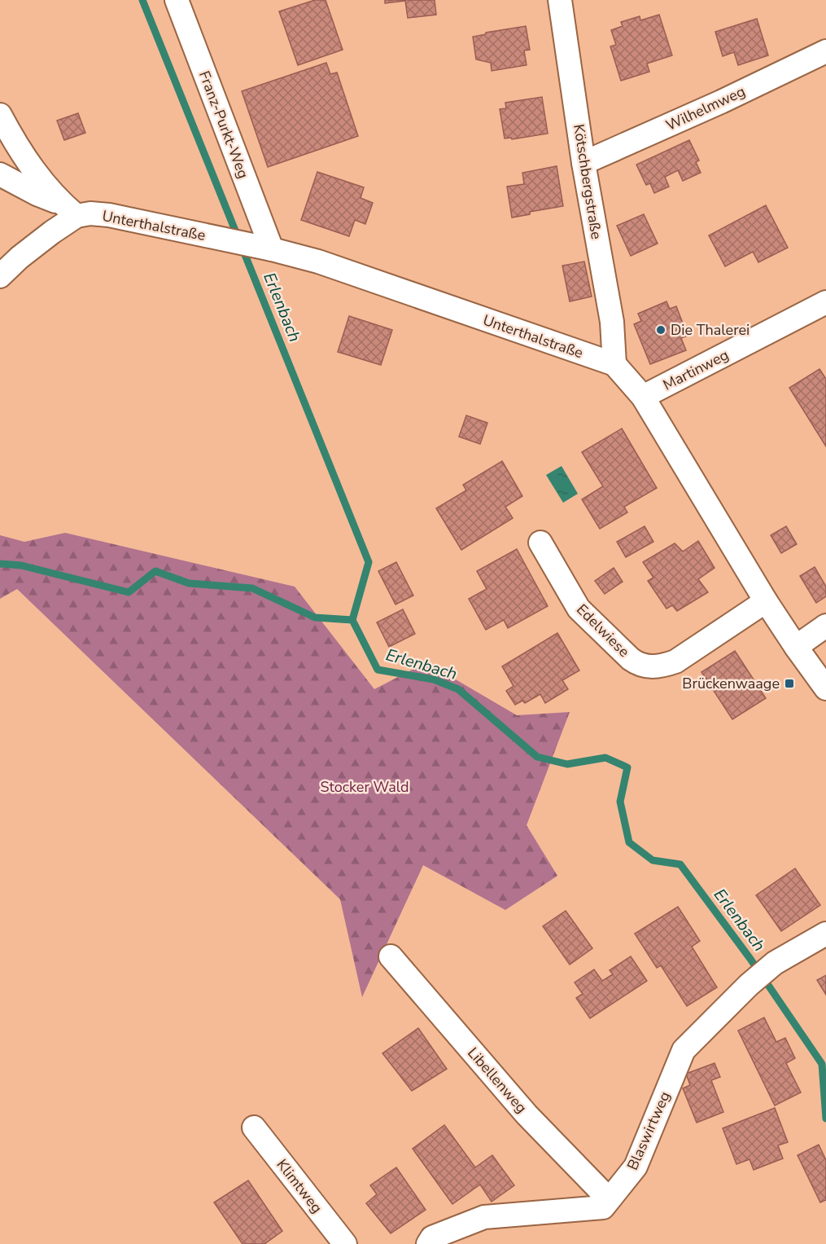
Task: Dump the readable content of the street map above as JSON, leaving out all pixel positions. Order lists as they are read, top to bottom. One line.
{"streets":{"street":["Wilhelmweg","Franz-Purkt-Weg","Kötschbergstraße","Unterthalstraße","Martinweg","Edelwiese","Libellenweg","Blaswirtweg","Klimtweg"]},"crossings":[["Wilhelmweg","Kötschbergstraße"],["Franz-Purkt-Weg","Unterthalstraße"],["Kötschbergstraße","Unterthalstraße"],["Unterthalstraße","Martinweg"],["Unterthalstraße","Edelwiese"],["Libellenweg","Blaswirtweg"]],"water":["Erlenbach"],"parks":["Stocker Wald"],"places":{"other":["Die Thalerei"],"transit":["Brückenwaage"]}}
